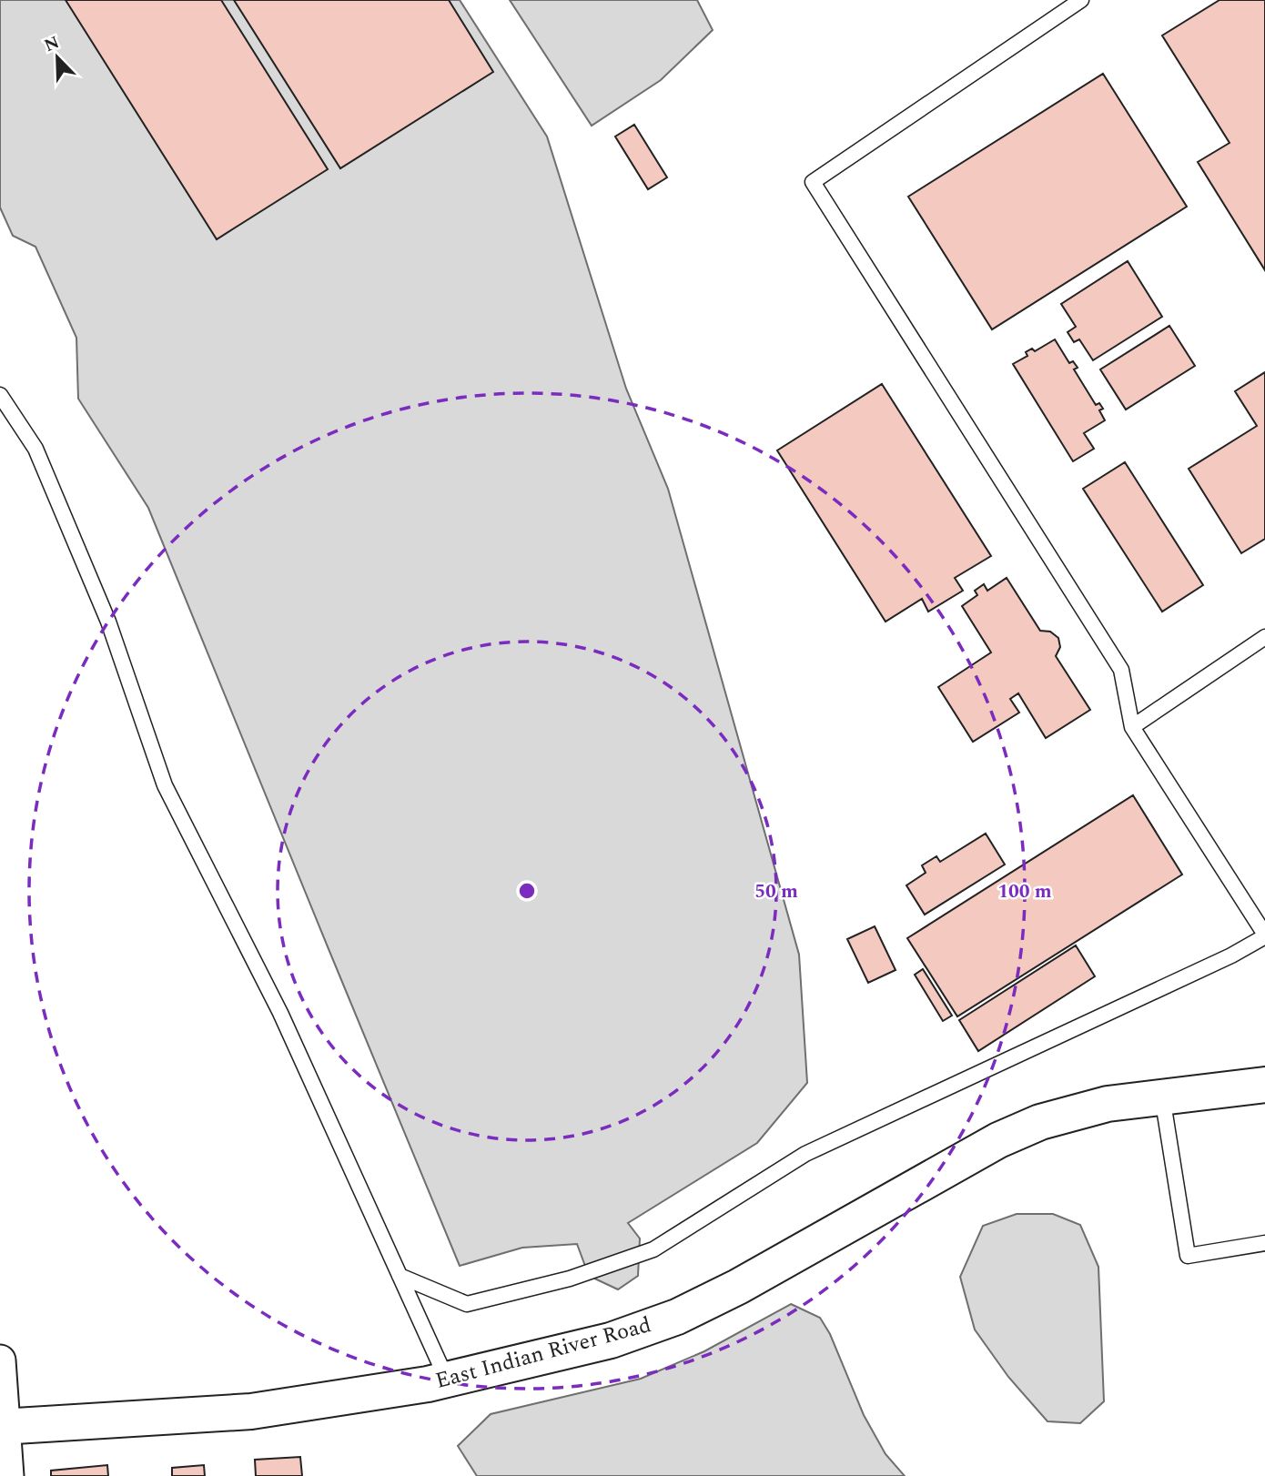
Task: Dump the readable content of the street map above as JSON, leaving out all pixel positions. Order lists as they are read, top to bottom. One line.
{"streets":{"street":["East Indian River Road"]},"north":"top left","rings":["50 m","100 m"]}
